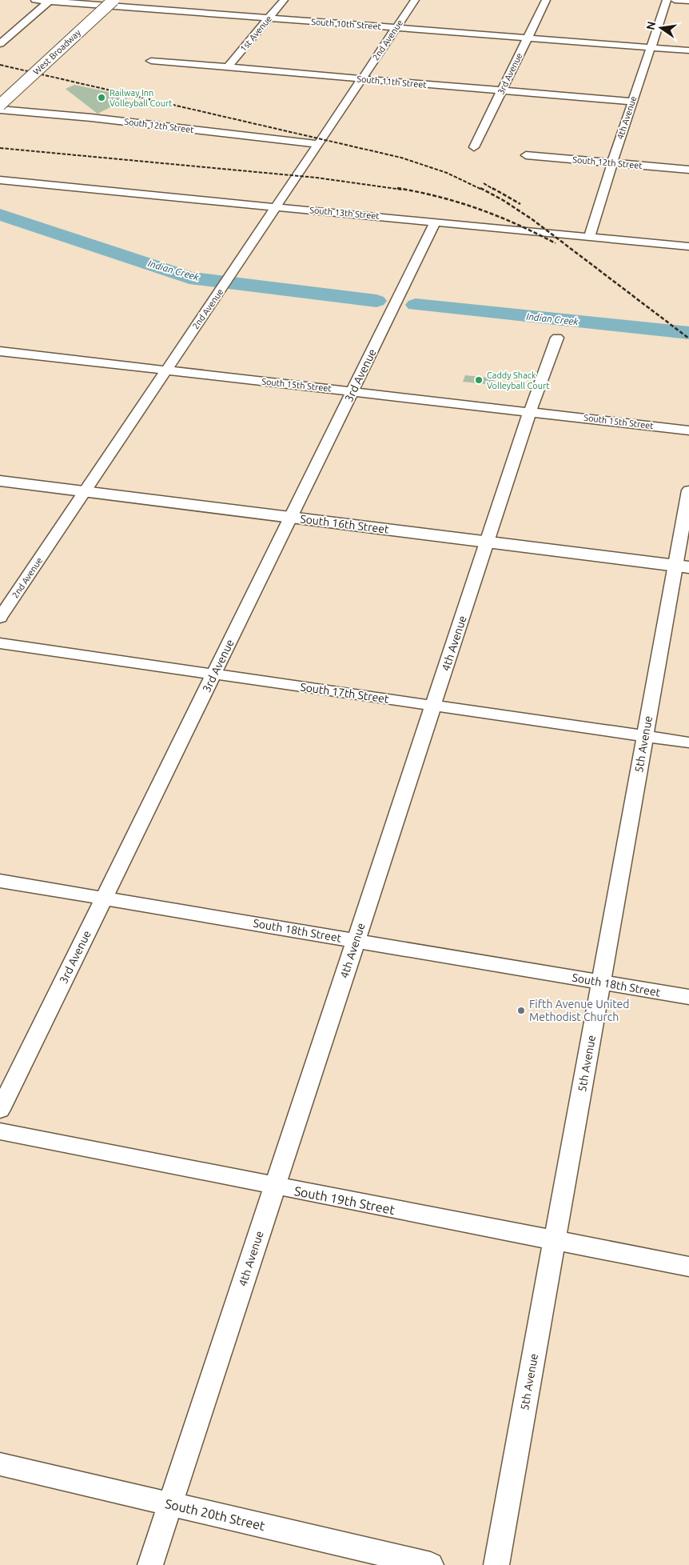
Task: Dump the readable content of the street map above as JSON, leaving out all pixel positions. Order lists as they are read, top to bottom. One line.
{"streets":{"main road":["West Broadway","South 16th Street"],"street":["South 10th Street","1st Avenue","2nd Avenue","3rd Avenue","South 11th Street","4th Avenue","South 12th Street","South 13th Street","South 15th Street","South 17th Street","5th Avenue","South 18th Street","South 19th Street","South 20th Street"]},"crossings":[["South 10th Street","1st Avenue"],["South 10th Street","2nd Avenue"],["South 10th Street","West Broadway"],["South 10th Street","3rd Avenue"],["South 10th Street","4th Avenue"],["1st Avenue","South 11th Street"],["2nd Avenue","South 11th Street"],["2nd Avenue","South 12th Street"],["2nd Avenue","South 13th Street"],["2nd Avenue","South 15th Street"],["2nd Avenue","South 16th Street"],["3rd Avenue","South 11th Street"],["3rd Avenue","South 13th Street"],["3rd Avenue","South 15th Street"],["3rd Avenue","South 16th Street"],["3rd Avenue","South 17th Street"],["3rd Avenue","South 18th Street"],["South 11th Street","4th Avenue"],["4th Avenue","South 12th Street"],["4th Avenue","South 13th Street"],["4th Avenue","South 15th Street"],["4th Avenue","South 16th Street"],["4th Avenue","South 17th Street"],["4th Avenue","South 18th Street"],["4th Avenue","South 19th Street"],["4th Avenue","South 20th Street"],["South 16th Street","5th Avenue"],["South 17th Street","5th Avenue"],["5th Avenue","South 18th Street"],["5th Avenue","South 19th Street"]],"water":["Indian Creek"],"places":["Railway Inn Volleyball Court","Caddy Shack Volleyball Court","Fifth Avenue United Methodist Church"],"north":"left"}
